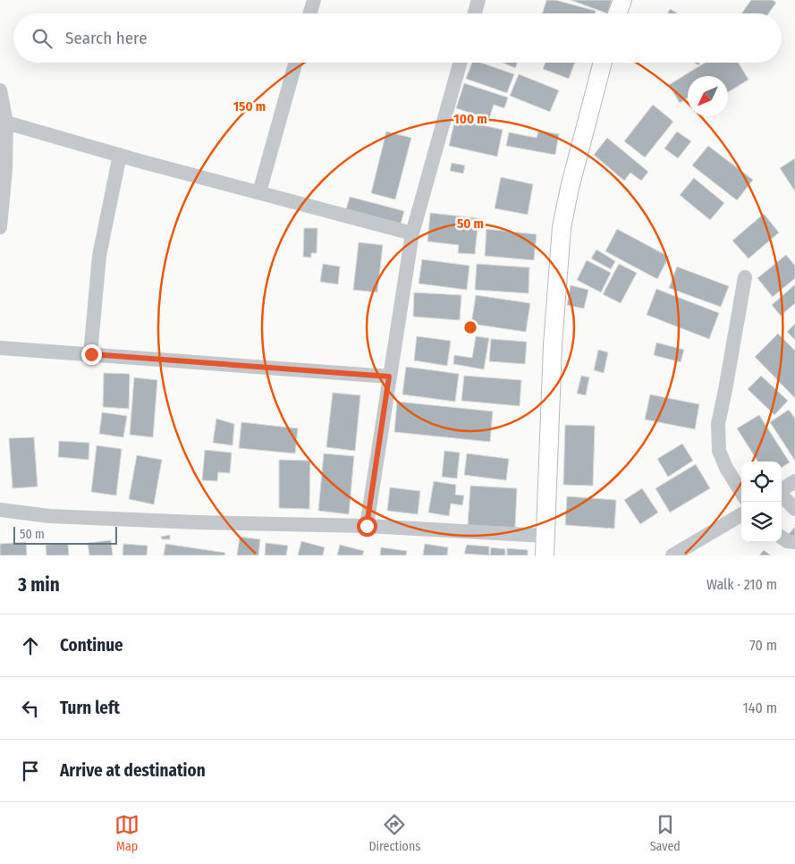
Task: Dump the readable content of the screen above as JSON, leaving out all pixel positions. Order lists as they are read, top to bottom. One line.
{"scale_bar":"50 m","north":"bottom left","page":{"search":"Search here","scale":"50 m","heading":["3 min","Walk · 210 m"],"list":[["Continue","70 m"],["Turn left","140 m"],"Arrive at destination"],"nav":["Map","Directions","Saved"]},"rings":["150 m","100 m","50 m"]}
